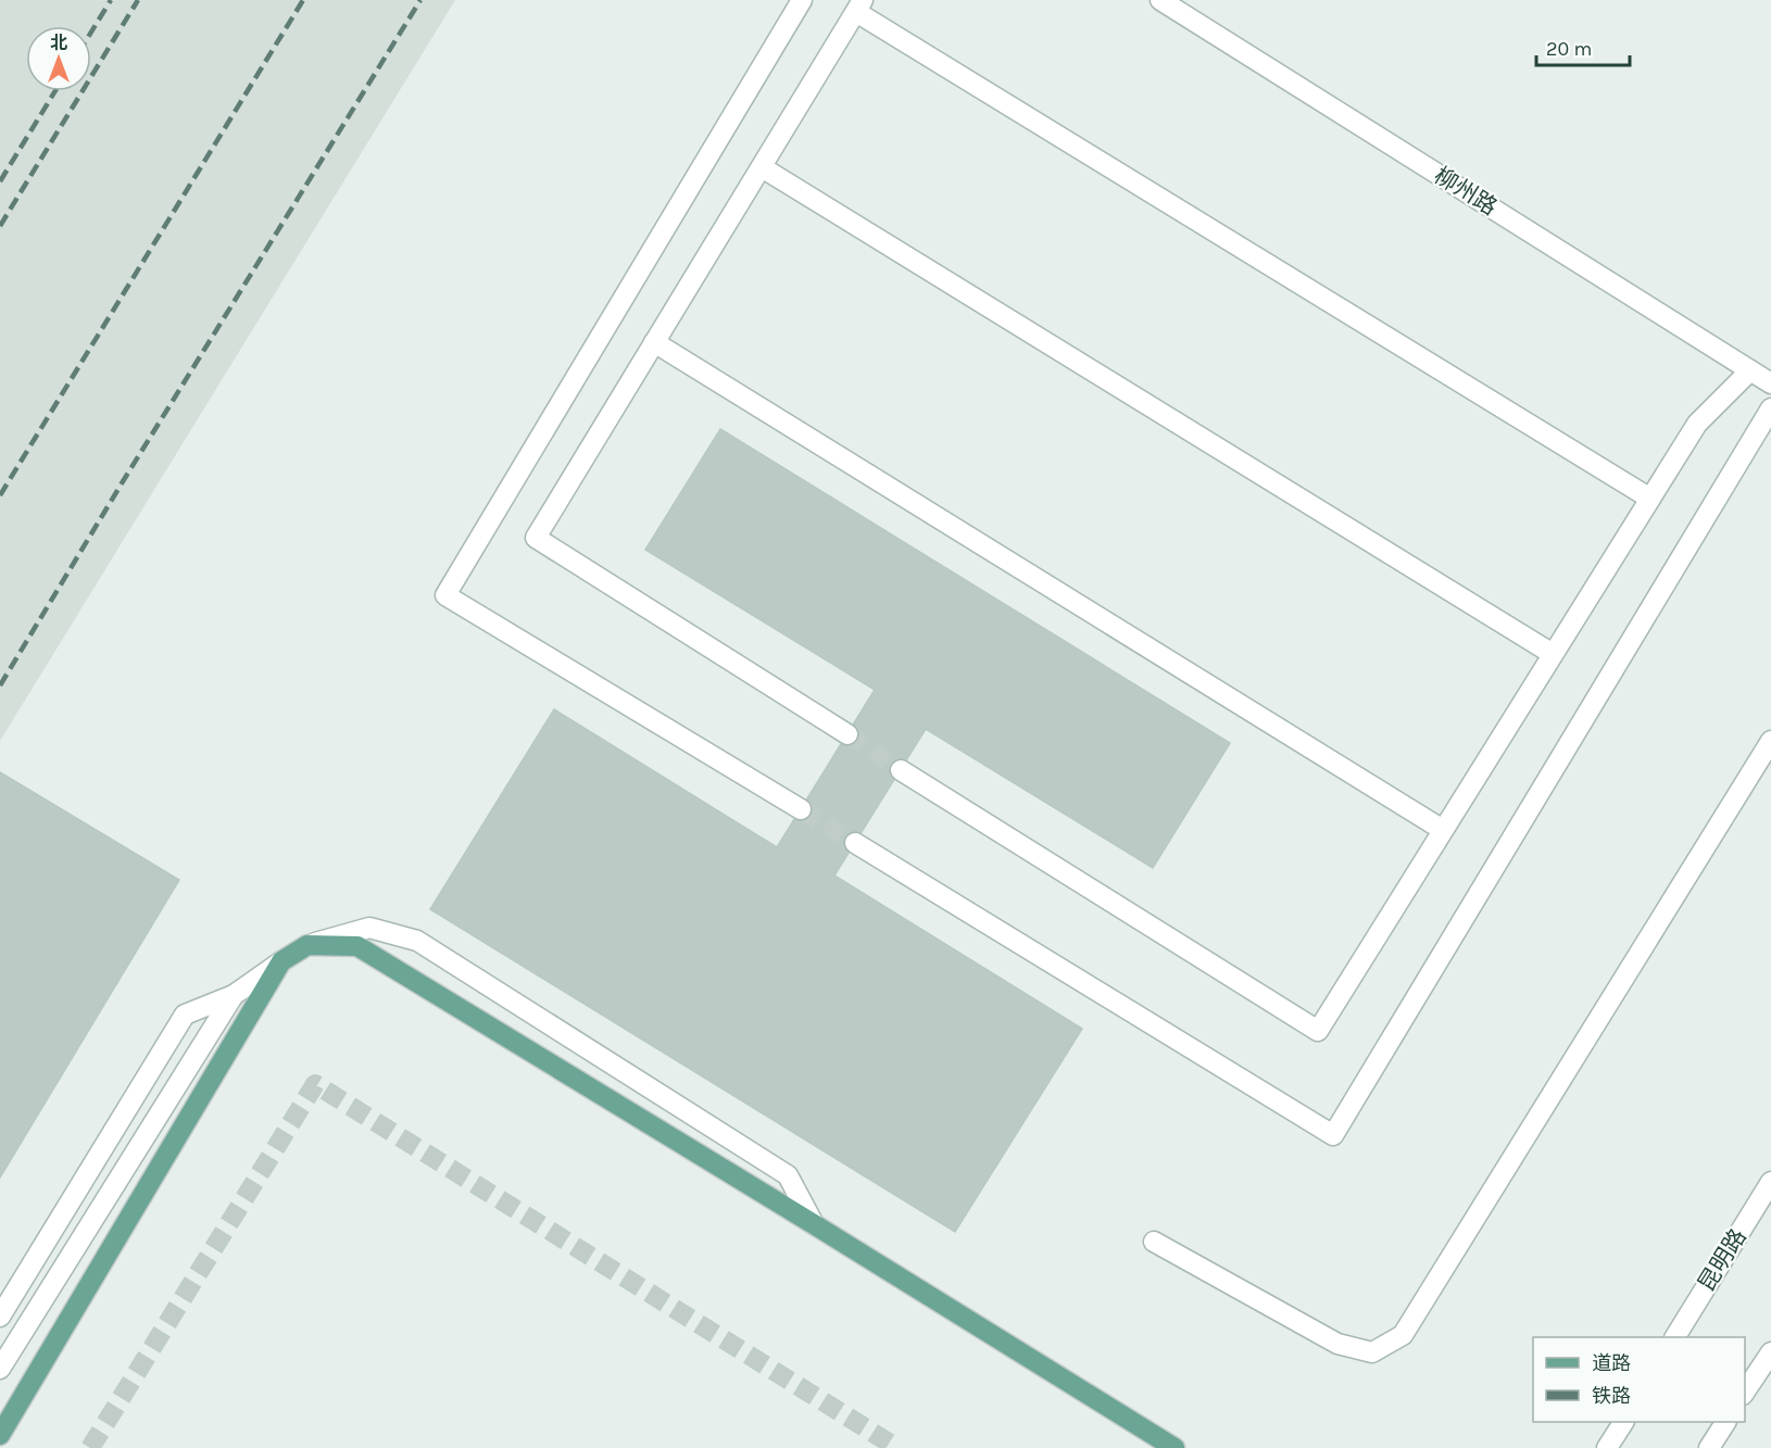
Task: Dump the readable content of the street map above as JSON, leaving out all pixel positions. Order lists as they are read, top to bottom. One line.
{"streets":{"street":["柳州路","昆明路"]},"legend":["道路","铁路"],"scale_bar":"20 m","north":"top"}
